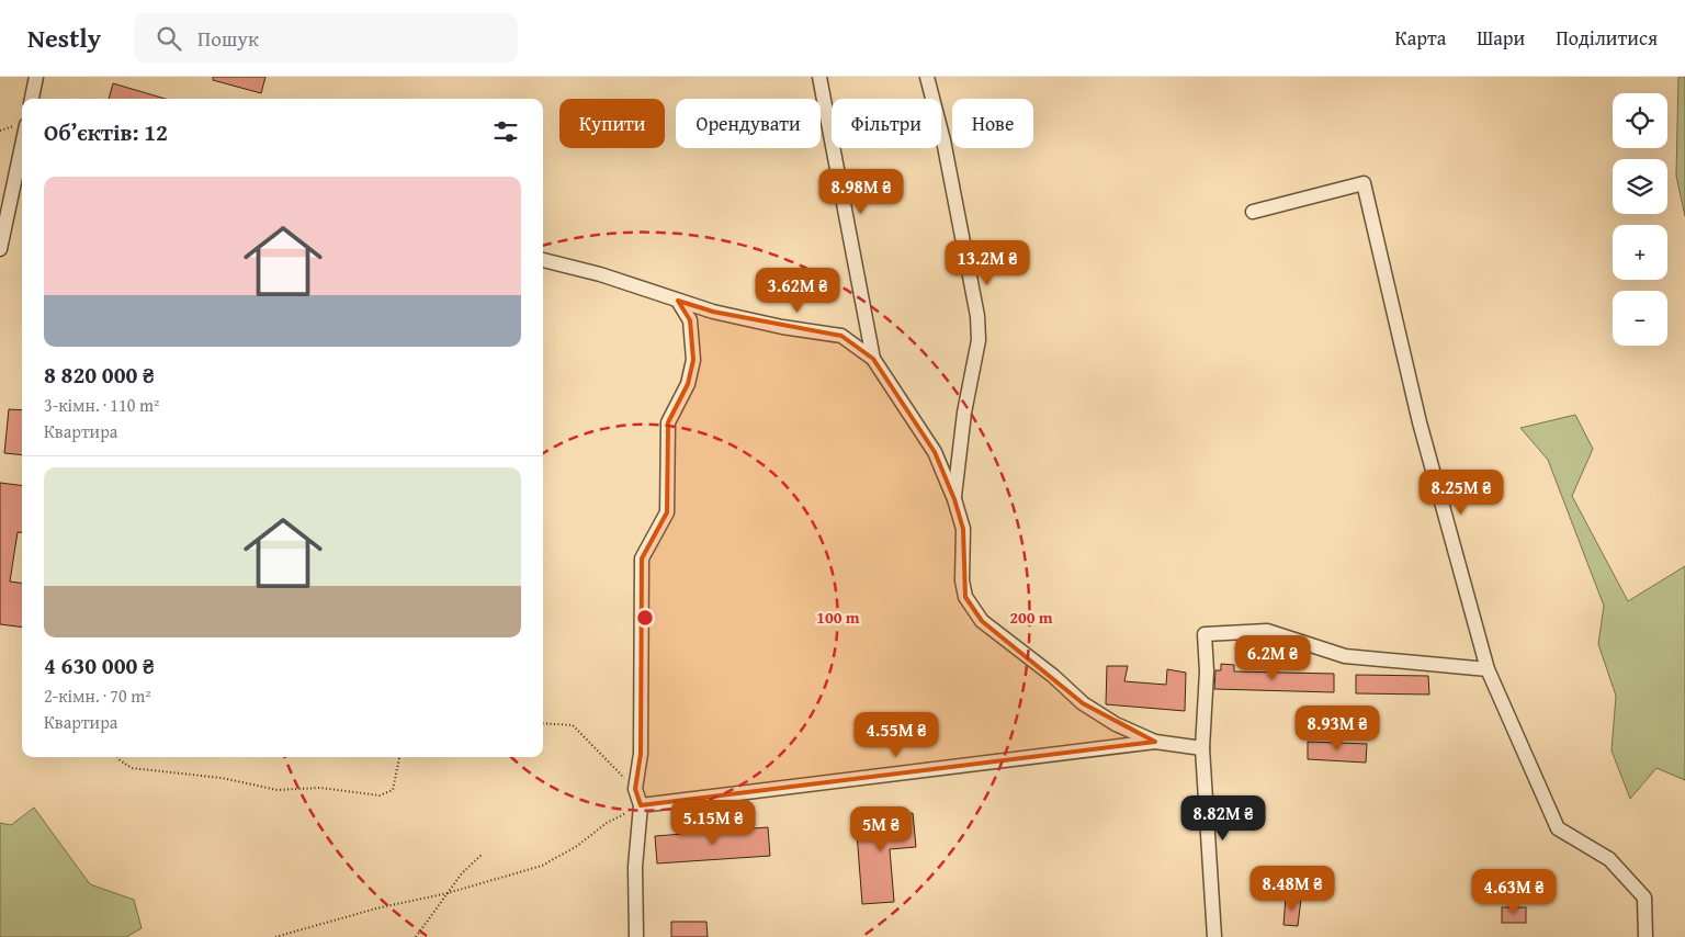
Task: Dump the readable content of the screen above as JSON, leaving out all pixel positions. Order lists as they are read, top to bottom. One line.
{"page":{"header":"Nestly","search":"Пошук","nav":["Карта","Шари","Поділитися"],"map_buttons":["+","−"],"chip":["Купити","Орендувати","Фільтри","Нове"],"heading":"Об’єктів: 12","list":[{"name":"8 820 000 ₴","note":"3-кімн. · 110 m² · Квартира"},{"name":"4 630 000 ₴","note":"2-кімн. · 70 m² · Квартира"}],"price":["8.98M ₴","13.2M ₴","3.62M ₴","8.25M ₴","6.2M ₴","8.93M ₴","4.55M ₴","8.82M ₴","5.15M ₴","5M ₴","8.48M ₴","4.63M ₴"]},"rings":["100 m","200 m"]}
